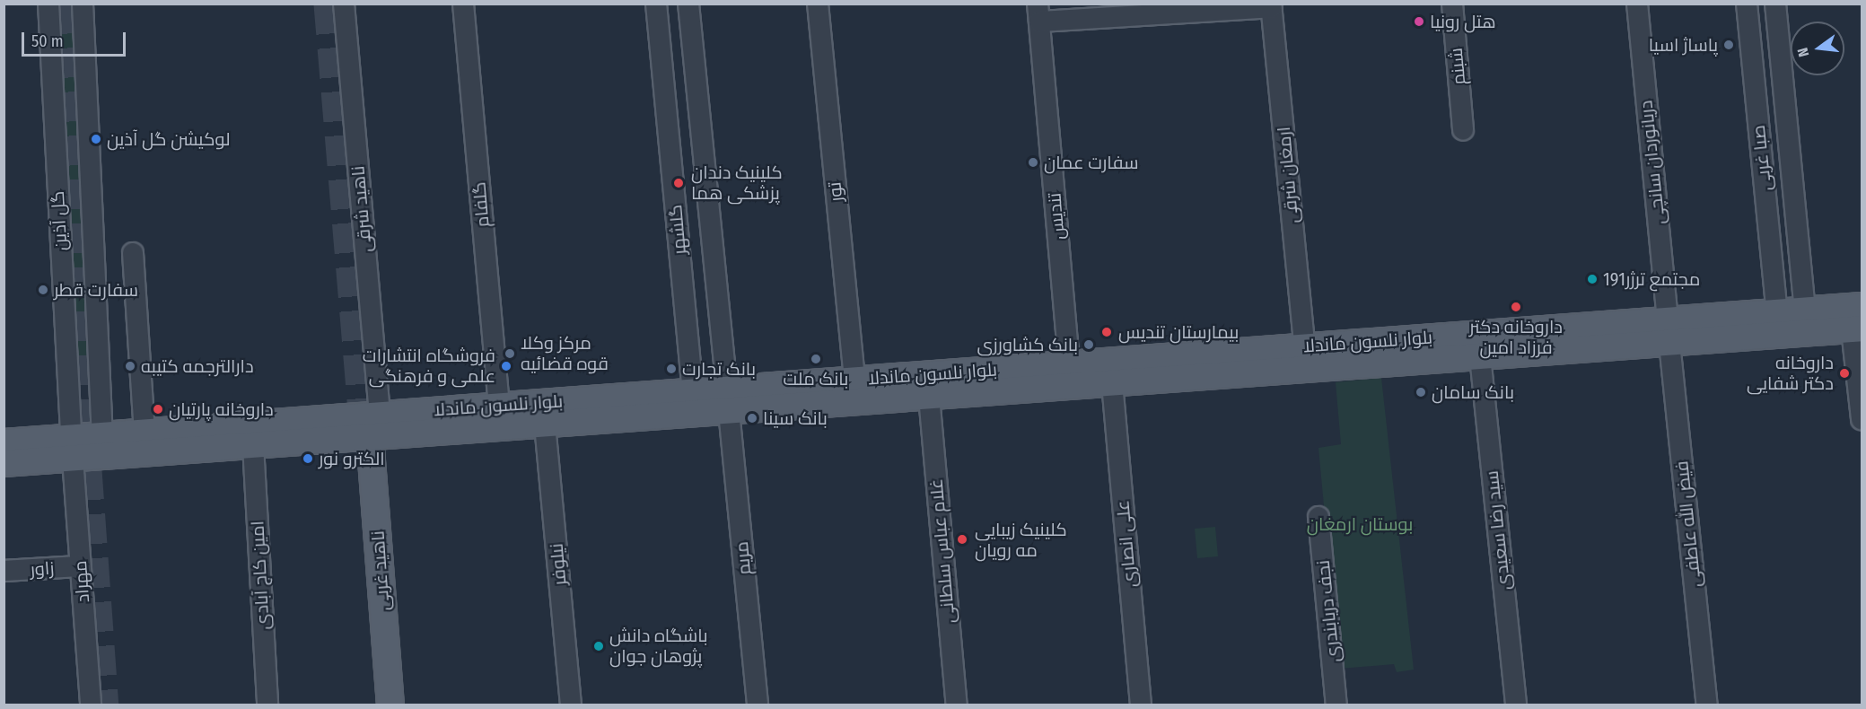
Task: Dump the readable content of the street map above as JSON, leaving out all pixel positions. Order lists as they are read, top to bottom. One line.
{"streets":{"main road":["بلوار نلسون ماندلا","ناهید غربی"],"street":["شبنم","صبا غربی","دریانوردان سانچی","ارمغان شرقی","تور","گلفام","ناهید شرقی","تندیس","گل آذین","گلشهر","فیض الله عاطفی","سید رضا سعیدی","علی انصاری","غلام عباس سلطانی","مریم","نیلوفر","زاور","امین کاج آبادی","مهراد","نجف دریابندری"]},"crossings":[["صبا غربی","بلوار نلسون ماندلا"],["دریانوردان سانچی","بلوار نلسون ماندلا"],["دریانوردان سانچی","فیض الله عاطفی"],["ارمغان شرقی","بلوار نلسون ماندلا"],["تور","بلوار نلسون ماندلا"],["گلفام","بلوار نلسون ماندلا"],["ناهید شرقی","بلوار نلسون ماندلا"],["ناهید شرقی","ناهید غربی"],["تندیس","بلوار نلسون ماندلا"],["گل آذین","بلوار نلسون ماندلا"],["گل آذین","مهراد"],["گلشهر","بلوار نلسون ماندلا"],["گلشهر","مریم"],["بلوار نلسون ماندلا","فیض الله عاطفی"],["بلوار نلسون ماندلا","سید رضا سعیدی"],["بلوار نلسون ماندلا","علی انصاری"],["بلوار نلسون ماندلا","غلام عباس سلطانی"],["بلوار نلسون ماندلا","مریم"],["بلوار نلسون ماندلا","نیلوفر"],["بلوار نلسون ماندلا","ناهید غربی"],["بلوار نلسون ماندلا","امین کاج آبادی"],["بلوار نلسون ماندلا","مهراد"],["زاور","مهراد"]],"parks":["بوستان ارمغان"],"places":["هتل رونیا","پاساژ اسیا","لوکیشن گل آذین","سفارت عمان","کلینیک دندان پزشکی هما","مجتمع ترژر191","سفارت قطر","داروخانه دکتر فرزاد امین","بیمارستان تندیس","بانک کشاورزی","مرکز وکلا قوه قضائیه","بانک ملت","دارالترجمه کتیبه","فروشگاه انتشارات علمی و فرهنگی","بانک تجارت","داروخانه دکتر شفایی","بانک سامان","داروخانه پارتیان","بانک سینا","الكترو نور","کلینیک زیبایی مه رویان","باشگاه دانش پژوهان جوان"],"scale_bar":"50 m","north":"left"}
